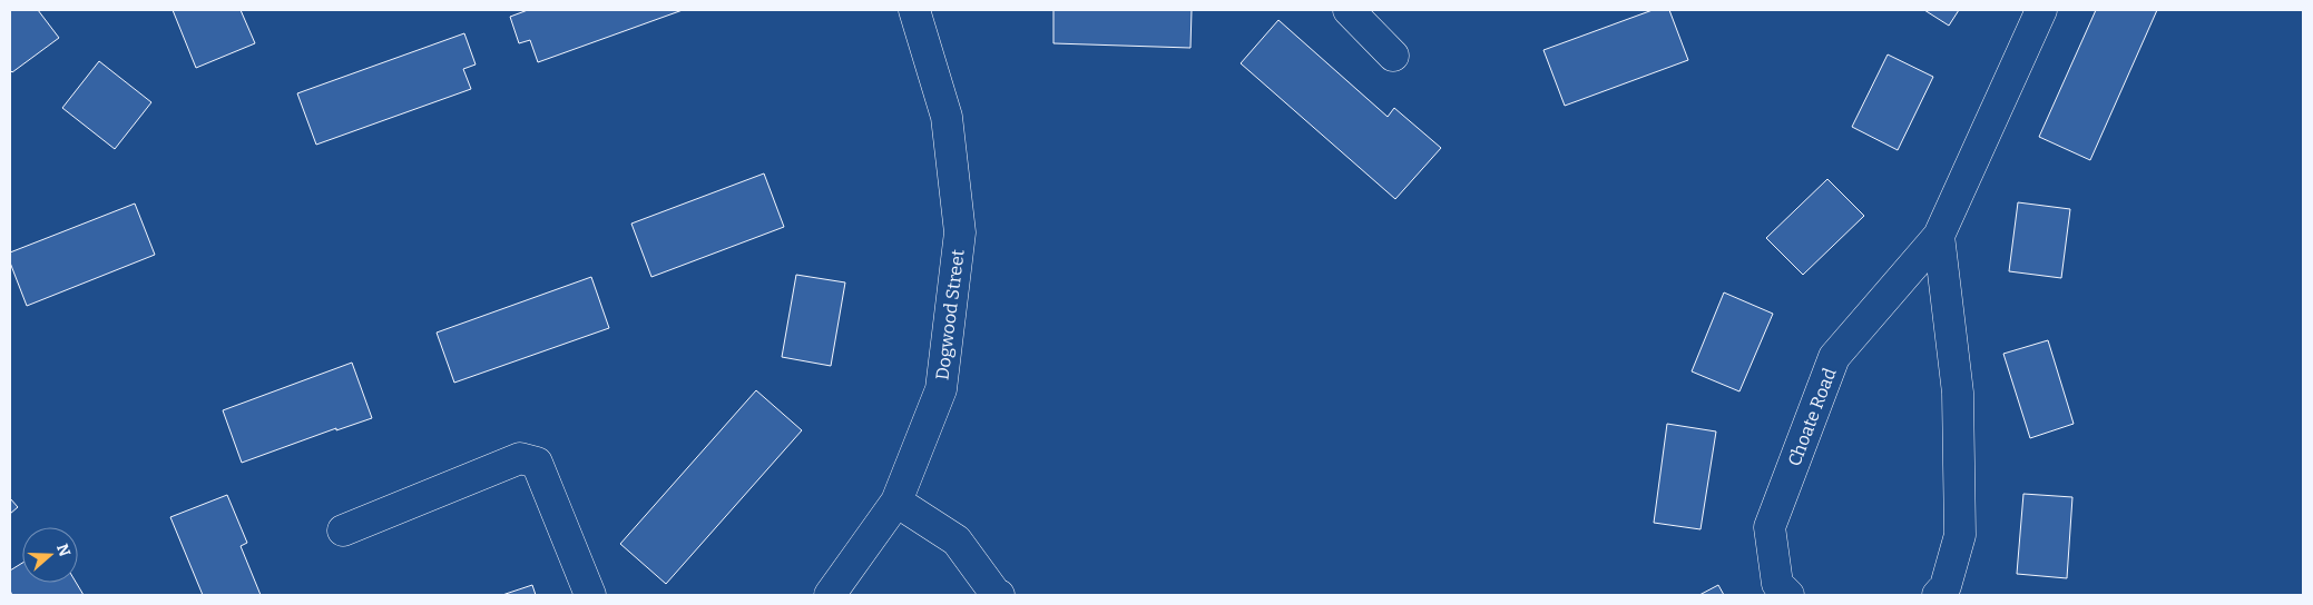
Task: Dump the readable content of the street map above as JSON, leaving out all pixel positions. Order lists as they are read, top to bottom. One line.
{"streets":{"street":["Dogwood Street","Choate Road"]},"north":"right"}
